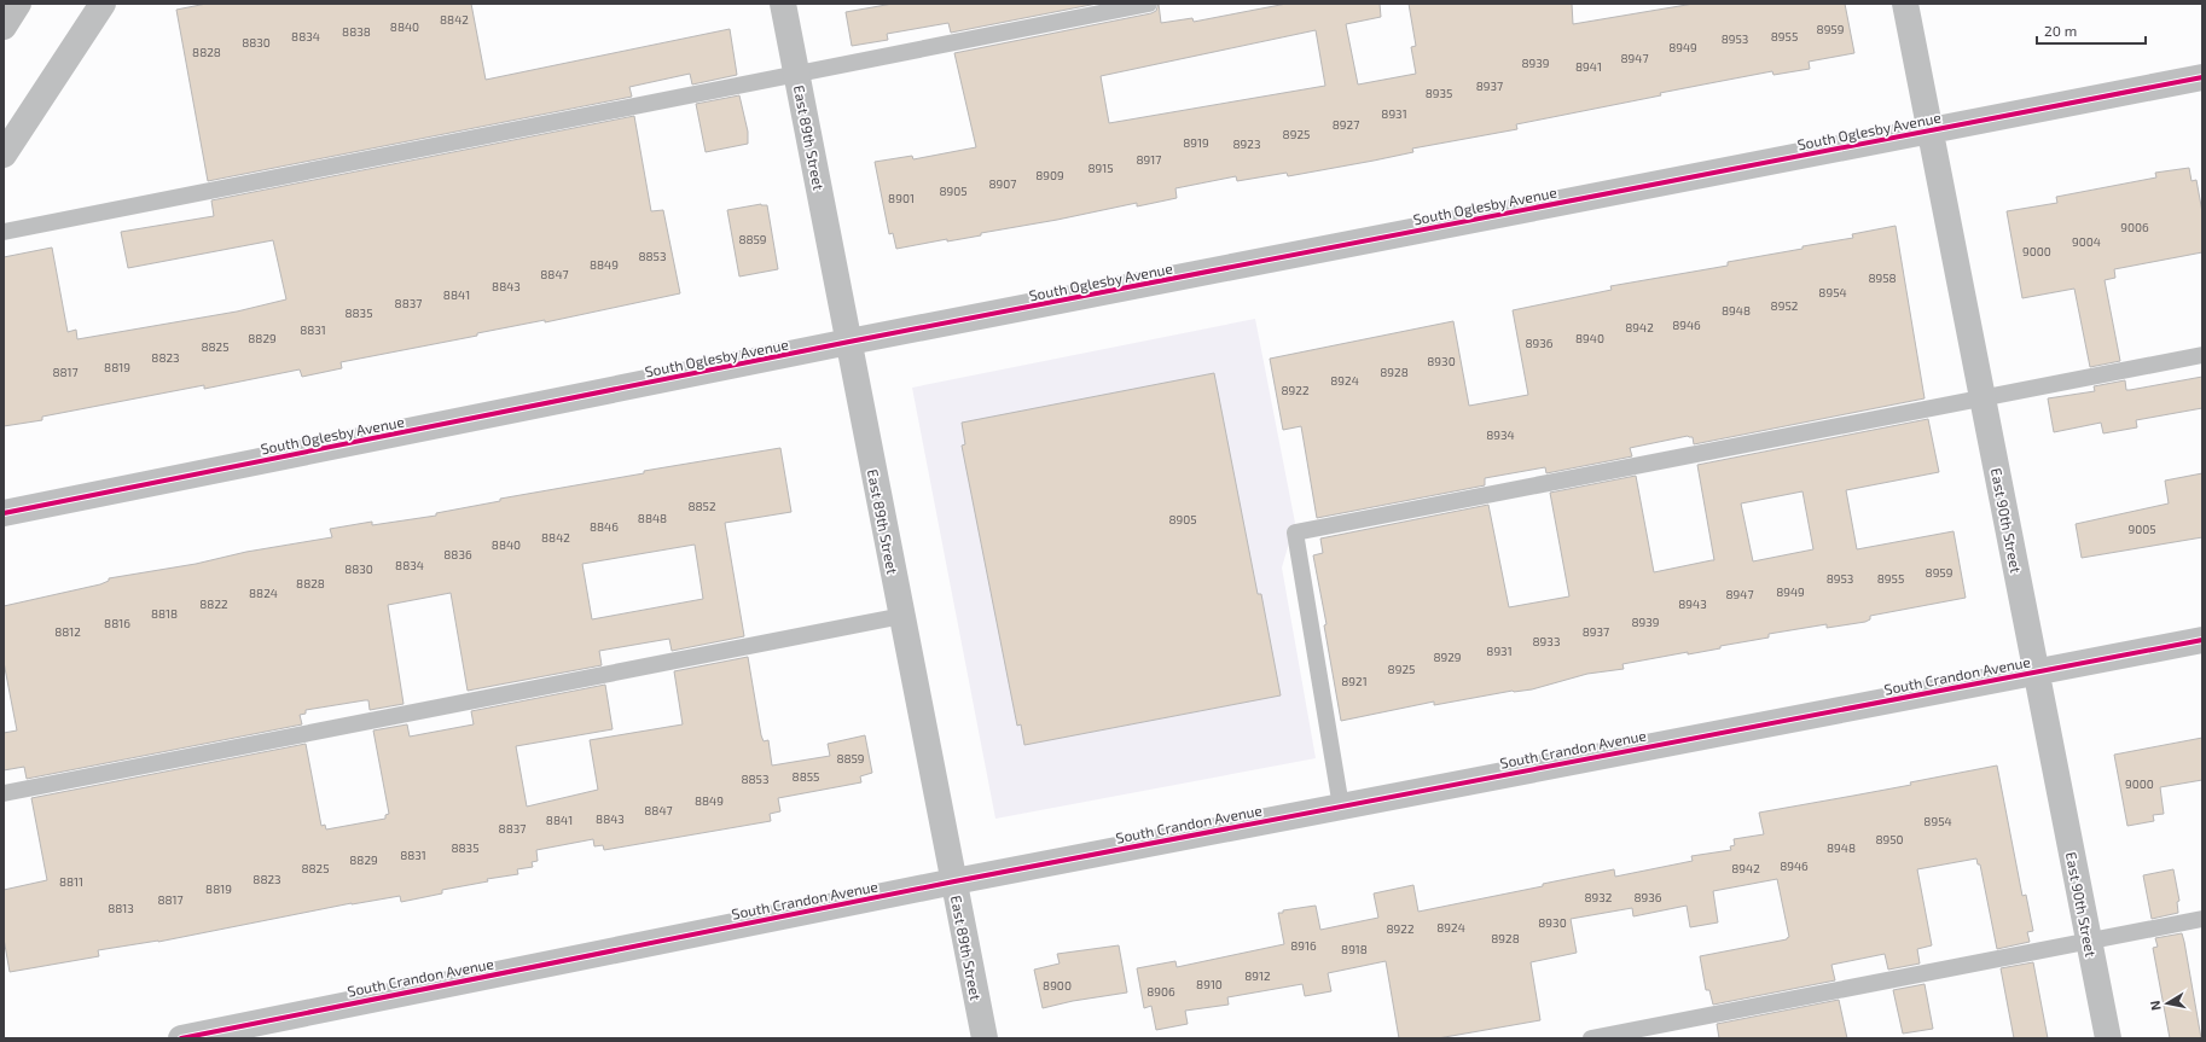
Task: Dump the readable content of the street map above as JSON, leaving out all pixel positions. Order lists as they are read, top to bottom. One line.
{"streets":{"street":["South Oglesby Avenue","East 89th Street","East 90th Street","South Crandon Avenue"]},"crossings":[["South Oglesby Avenue","East 89th Street"],["South Oglesby Avenue","East 90th Street"],["East 89th Street","South Crandon Avenue"],["East 90th Street","South Crandon Avenue"]],"house_numbers":["8842","8840","8959","8838","8834","8955","8953","8830","8949","8828","8947","8939","8941","8937","8935","8931","8927","8925","8919","8923","8917","8915","8909","8907","8905","8901","9006","8859","9004","9000","8853","8849","8847","8958","8843","8954","8841","8837","8952","8948","8835","8946","8942","8831","8829","8940","8936","8825","8823","8930","8819","8817","8928","8924","8922","8934","8852","8848","8905","8846","9005","8842","8840","8836","8834","8830","8959","8953","8955","8828","8949","8824","8947","8822","8943","8818","8939","8816","8812","8937","8933","8931","8929","8925","8921","8859","8855","8853","9000","8849","8847","8843","8841","8954","8837","8950","8835","8948","8831","8829","8946","8825","8942","8823","8811","8819","8932","8936","8817","8813","8930","8924","8922","8928","8916","8918","8912","8910","8900","8906"],"scale_bar":"20 m","north":"left"}
